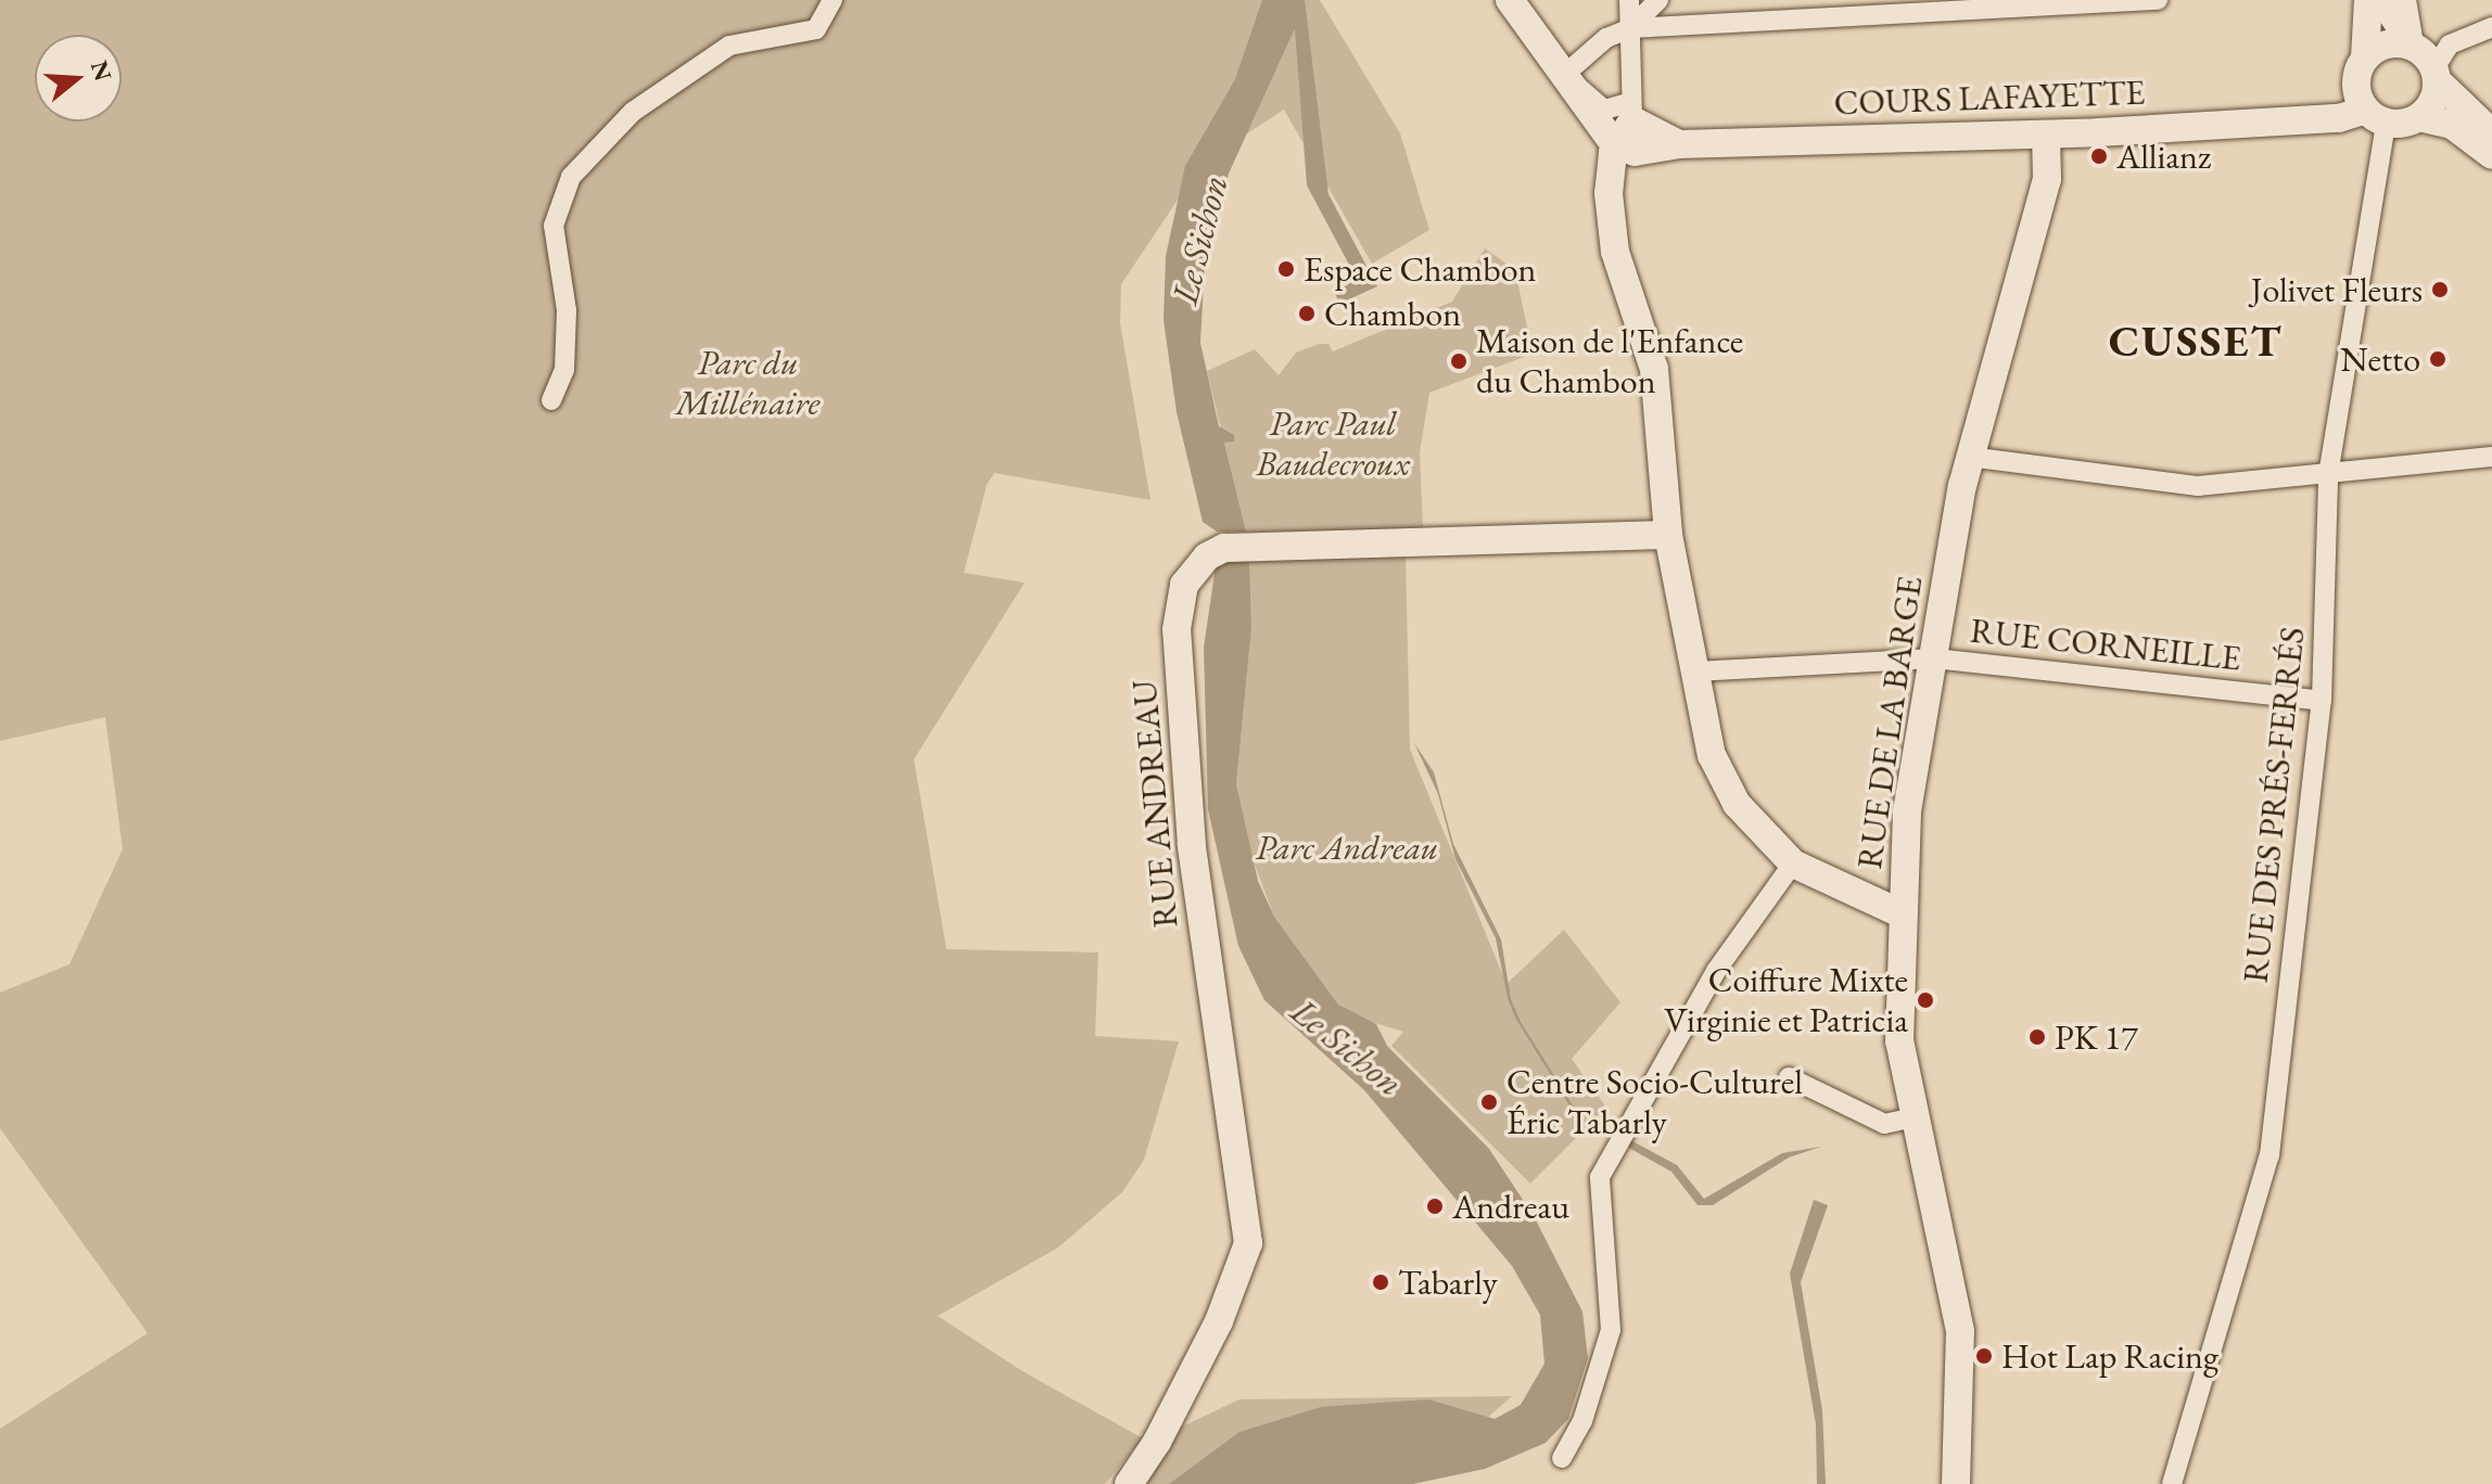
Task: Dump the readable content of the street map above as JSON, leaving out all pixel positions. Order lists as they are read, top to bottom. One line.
{"streets":{"main road":["COURS LAFAYETTE","RUE DE LA BARGE","RUE ANDREAU"],"street":["RUE CORNEILLE","RUE DES PRÉS-FERRÉS"]},"crossings":[["COURS LAFAYETTE","RUE DE LA BARGE"],["COURS LAFAYETTE","RUE DES PRÉS-FERRÉS"],["RUE CORNEILLE","RUE DE LA BARGE"],["RUE CORNEILLE","RUE DES PRÉS-FERRÉS"]],"districts":["CUSSET"],"water":["Le Sichon"],"parks":["Parc du Millénaire","Parc Paul Baudecroux","Parc Andreau"],"places":["Allianz","Espace Chambon","Jolivet Fleurs","Chambon","Netto","Maison de l'Enfance du Chambon","Coiffure Mixte Virginie et Patricia","PK 17","Centre Socio-Culturel Éric Tabarly","Andreau","Tabarly","Hot Lap Racing"],"north":"right"}
